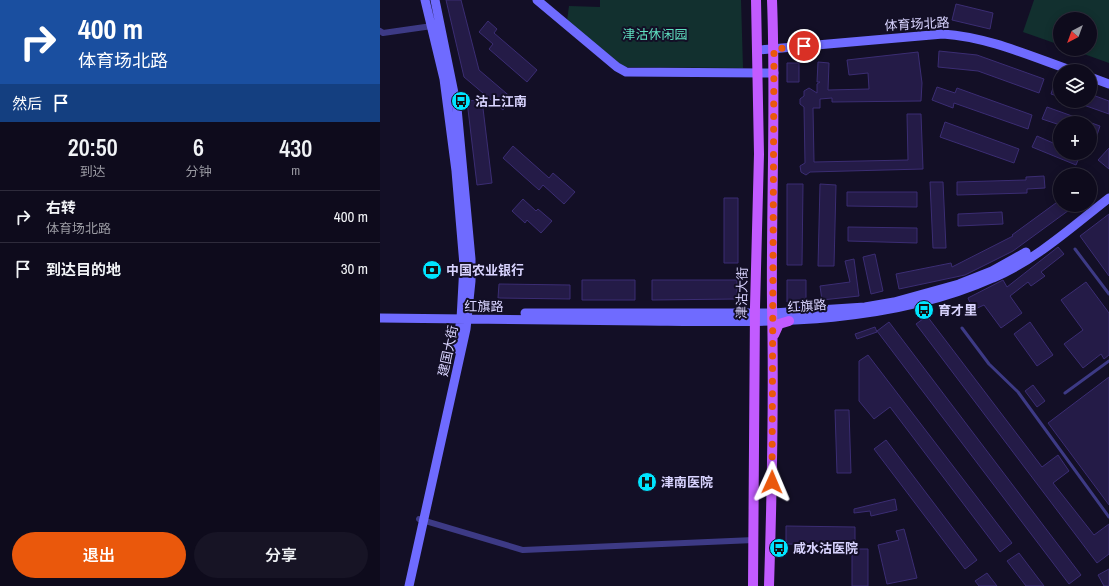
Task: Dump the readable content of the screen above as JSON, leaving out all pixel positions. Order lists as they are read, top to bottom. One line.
{"streets":{"main road":["体育场北路","津沽大街","红旗路","建国大街"]},"crossings":[["体育场北路","津沽大街"],["津沽大街","红旗路"],["红旗路","建国大街"]],"parks":["津沽休闲园"],"places":{"bus stop":["沽上江南","育才里","咸水沽医院"],"bank":["中国农业银行"],"hospital":["津南医院"]},"north":"bottom left","page":{"turn":["400 m","体育场北路"],"map_buttons":["+","−"],"then":"然后","eta":["20:50","到达","6","分钟","430","m"],"list":[{"name":"右转","note":"体育场北路","value":"400 m"},{"name":"到达目的地","value":"30 m"}],"buttons":["退出","分享"]}}
